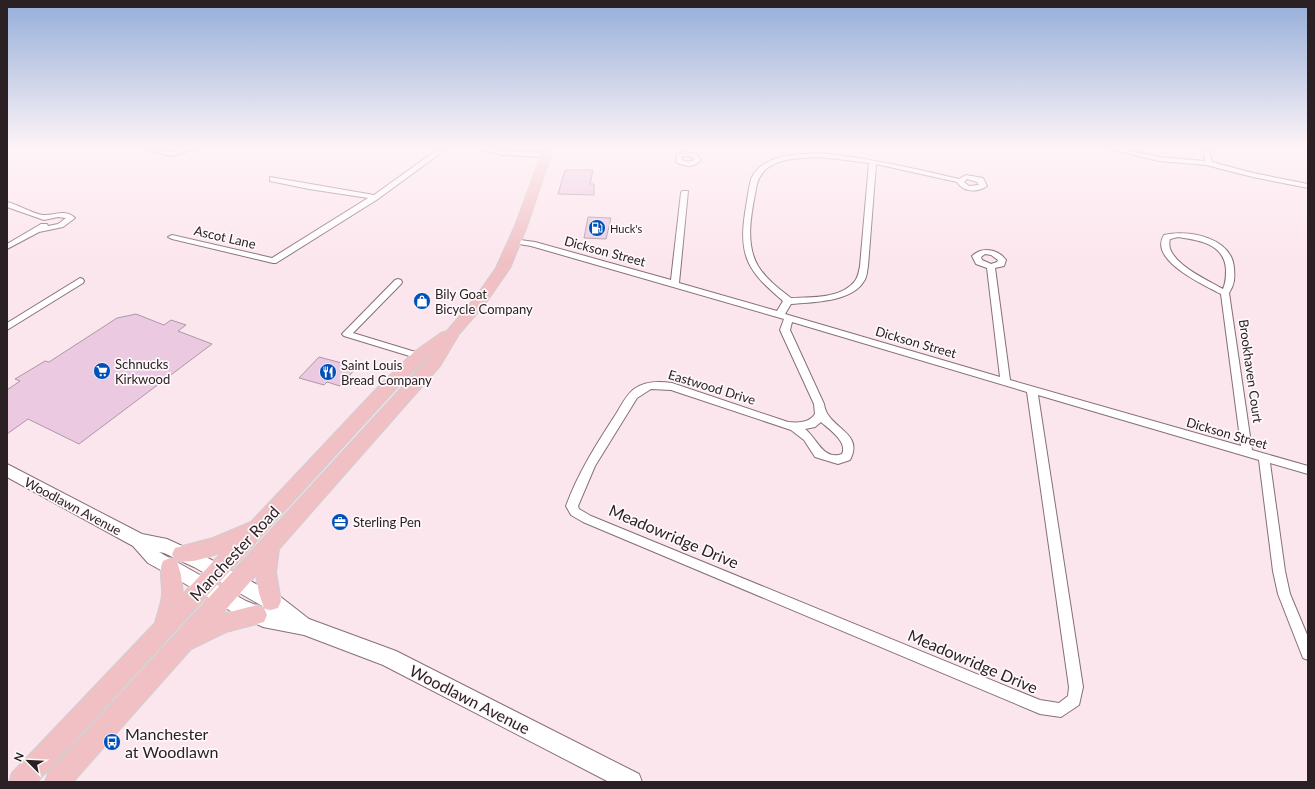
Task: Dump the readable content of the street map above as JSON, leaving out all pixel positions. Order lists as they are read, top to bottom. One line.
{"streets":{"main road":["Manchester Road"],"street":["Ascot Lane","Dickson Street","Brookhaven Court","Eastwood Drive","Woodlawn Avenue","Meadowridge Drive"]},"crossings":[["Dickson Street","Brookhaven Court"],["Dickson Street","Meadowridge Drive"],["Dickson Street","Manchester Road"],["Eastwood Drive","Meadowridge Drive"],["Woodlawn Avenue","Manchester Road"]],"places":{"fuel station":["Huck's"],"shop":["Bily Goat Bicycle Company"],"supermarket":["Schnucks Kirkwood"],"restaurant":["Saint Louis Bread Company"],"office":["Sterling Pen"],"bus stop":["Manchester at Woodlawn"]},"north":"top left"}
